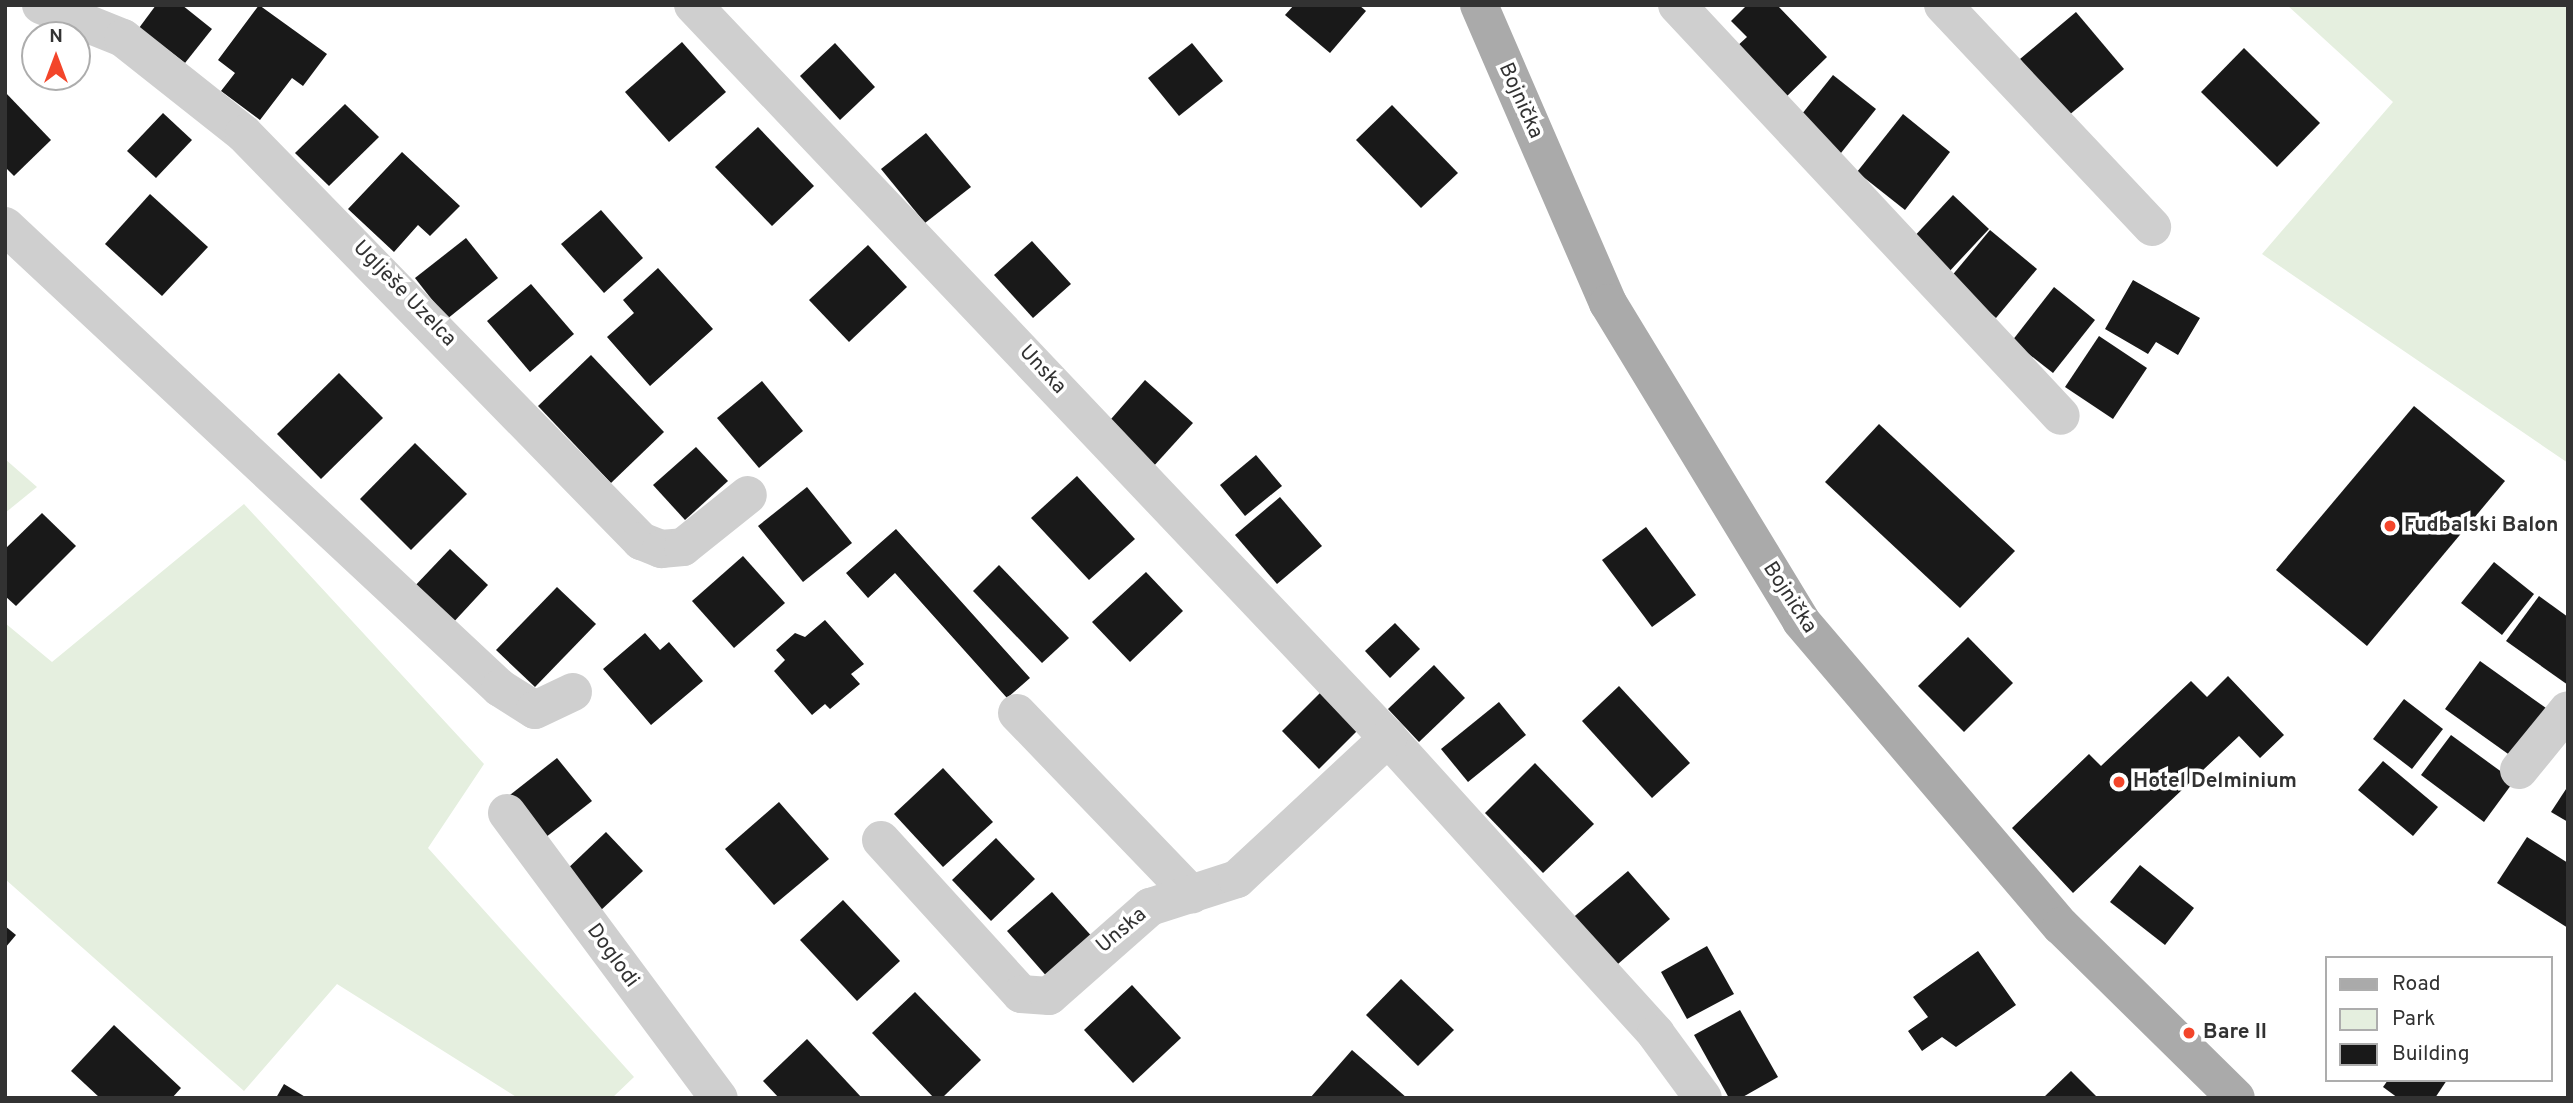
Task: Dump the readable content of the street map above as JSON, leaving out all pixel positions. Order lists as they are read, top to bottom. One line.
{"streets":{"main road":["Bojnička"],"street":["Uglješe Uzelca","Unska","Doglodi"]},"places":["Fudbalski Balon","Hotel Delminium","Bare II"],"legend":["Road","Park","Building"],"north":"top"}
